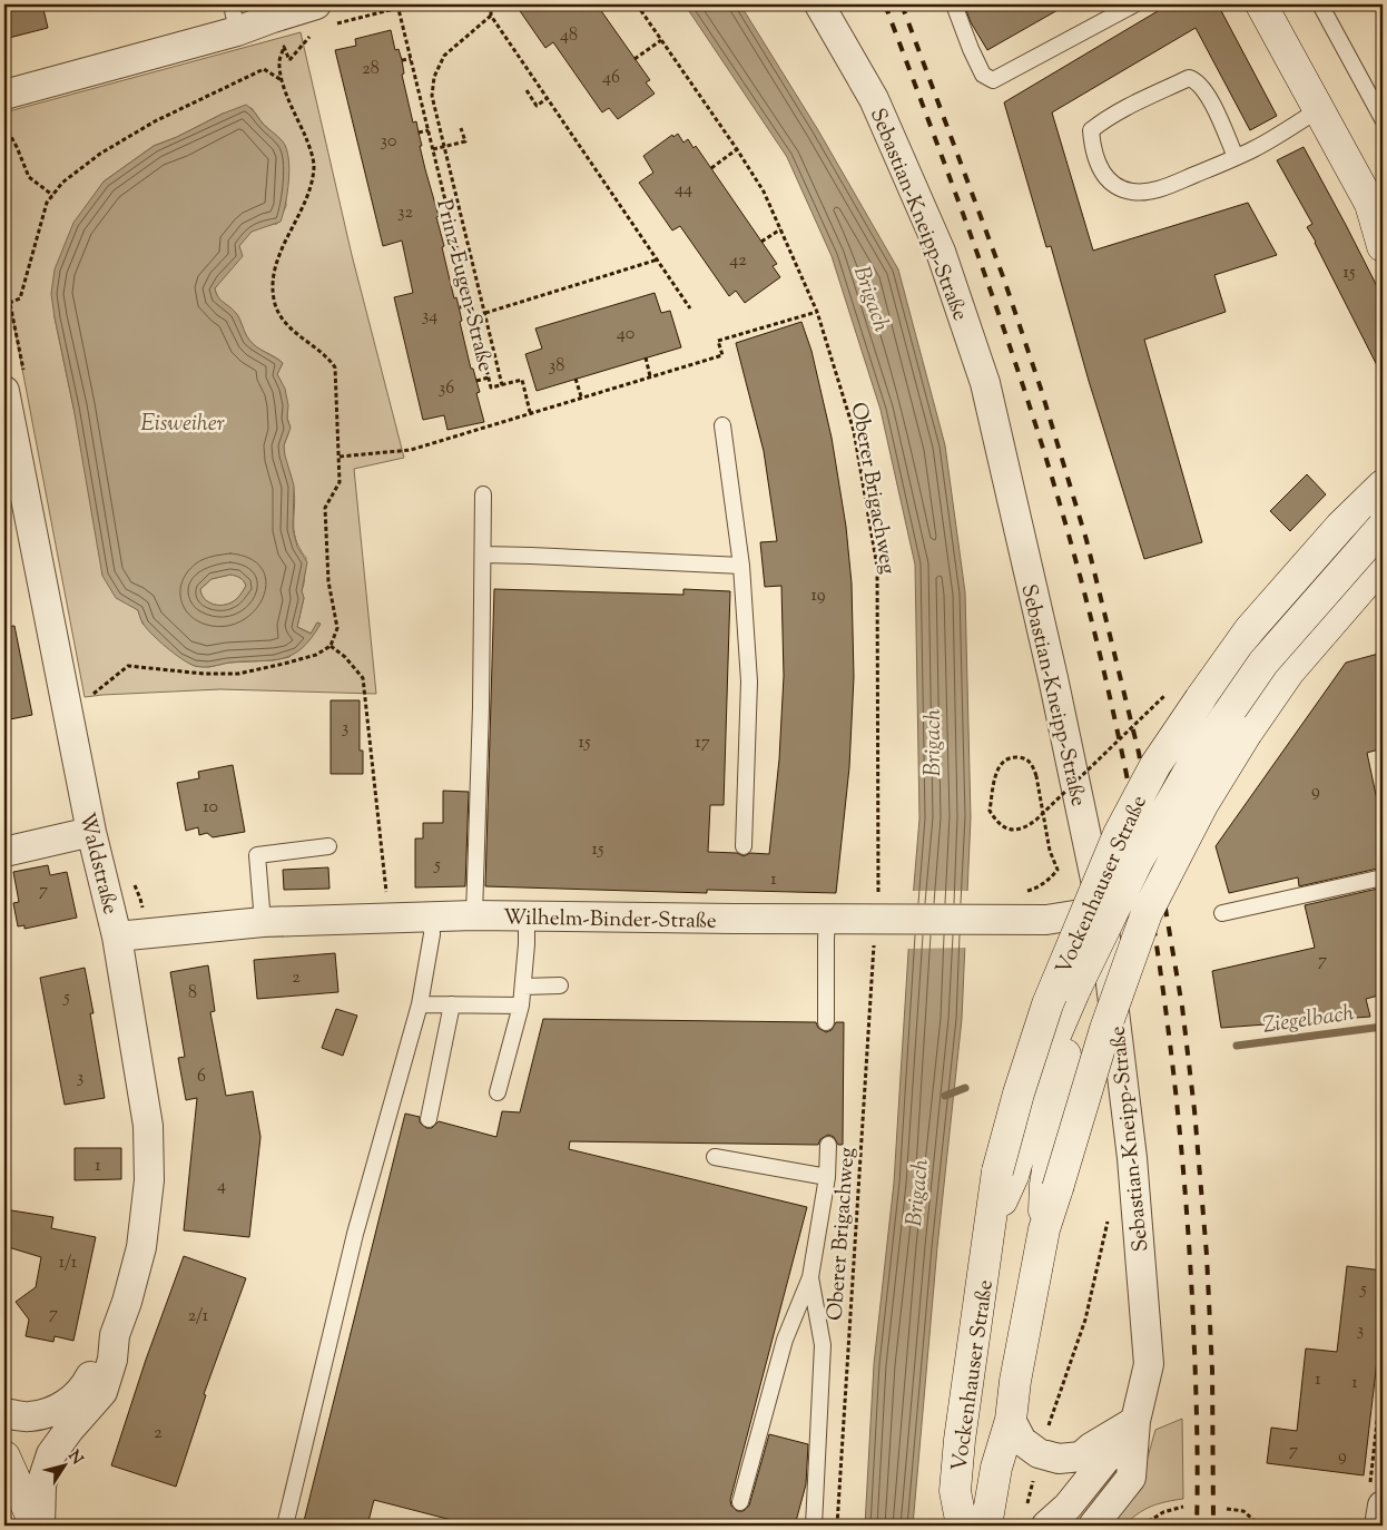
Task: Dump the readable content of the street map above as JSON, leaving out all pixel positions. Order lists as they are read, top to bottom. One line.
{"streets":{"main road":["Vockenhauser Straße"],"street":["Sebastian-Kneipp-Straße","Waldstraße","Wilhelm-Binder-Straße"],"path":["Prinz-Eugen-Straße","Oberer Brigachweg"]},"crossings":[["Sebastian-Kneipp-Straße","Wilhelm-Binder-Straße"],["Oberer Brigachweg","Wilhelm-Binder-Straße"],["Waldstraße","Wilhelm-Binder-Straße"]],"water":["Brigach","Eisweiher","Ziegelbach"],"house_numbers":["48","28","46","30","44","32","42","15","34","40","38","36","19","3","15","17","9","10","15","5","1","7","7","2","8","5","6","3","1","4","1/1","5","7","2/1","3","1","1","2","7","9"],"north":"top right"}
